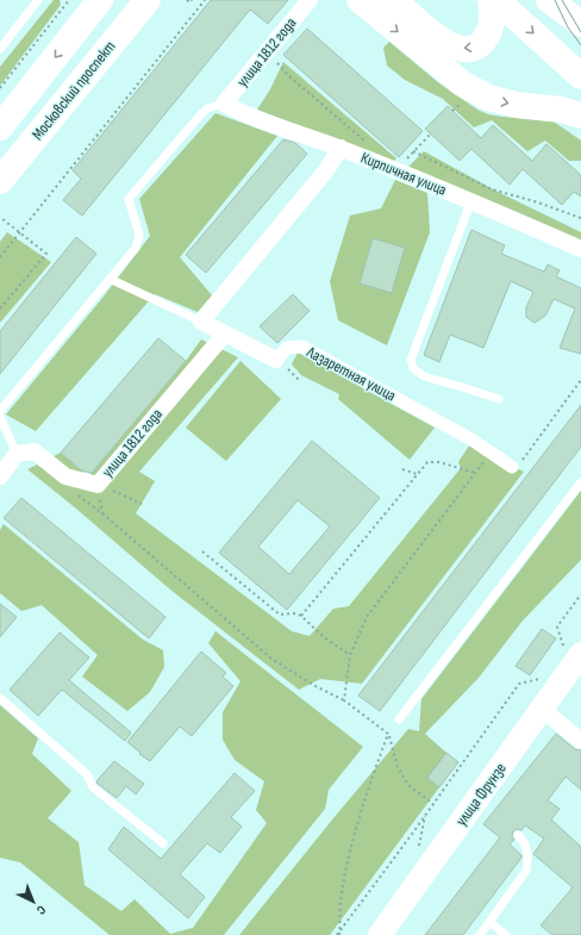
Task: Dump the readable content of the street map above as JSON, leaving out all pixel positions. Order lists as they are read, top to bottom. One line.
{"streets":{"main road":["Московский проспект","улица Фрунзе"],"street":["улица 1812 года","Кирпичная улица","Лазаретная улица"]},"crossings":[["улица 1812 года","Кирпичная улица"]],"north":"bottom right"}
